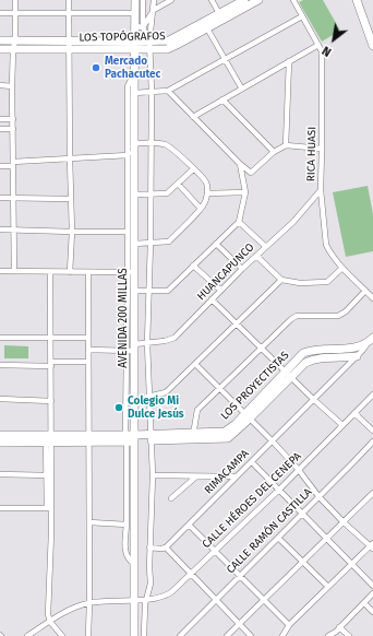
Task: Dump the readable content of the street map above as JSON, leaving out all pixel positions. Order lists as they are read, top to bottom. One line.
{"streets":{"main road":["LOS TOPÓGRAFOS","AVENIDA 200 MILLAS","LOS PROYECTISTAS"],"street":["RICA HUASI","HUANCAPUNCO","RIMACAMPA","CALLE HÉROES DEL CENEPA","CALLE RAMÓN CASTILLA"]},"crossings":[["LOS TOPÓGRAFOS","AVENIDA 200 MILLAS"],["RICA HUASI","HUANCAPUNCO"],["HUANCAPUNCO","AVENIDA 200 MILLAS"],["AVENIDA 200 MILLAS","LOS PROYECTISTAS"],["AVENIDA 200 MILLAS","CALLE HÉROES DEL CENEPA"],["LOS PROYECTISTAS","RIMACAMPA"]],"places":["Mercado Pachacutec","Colegio Mi Dulce Jesús"],"north":"bottom left"}
